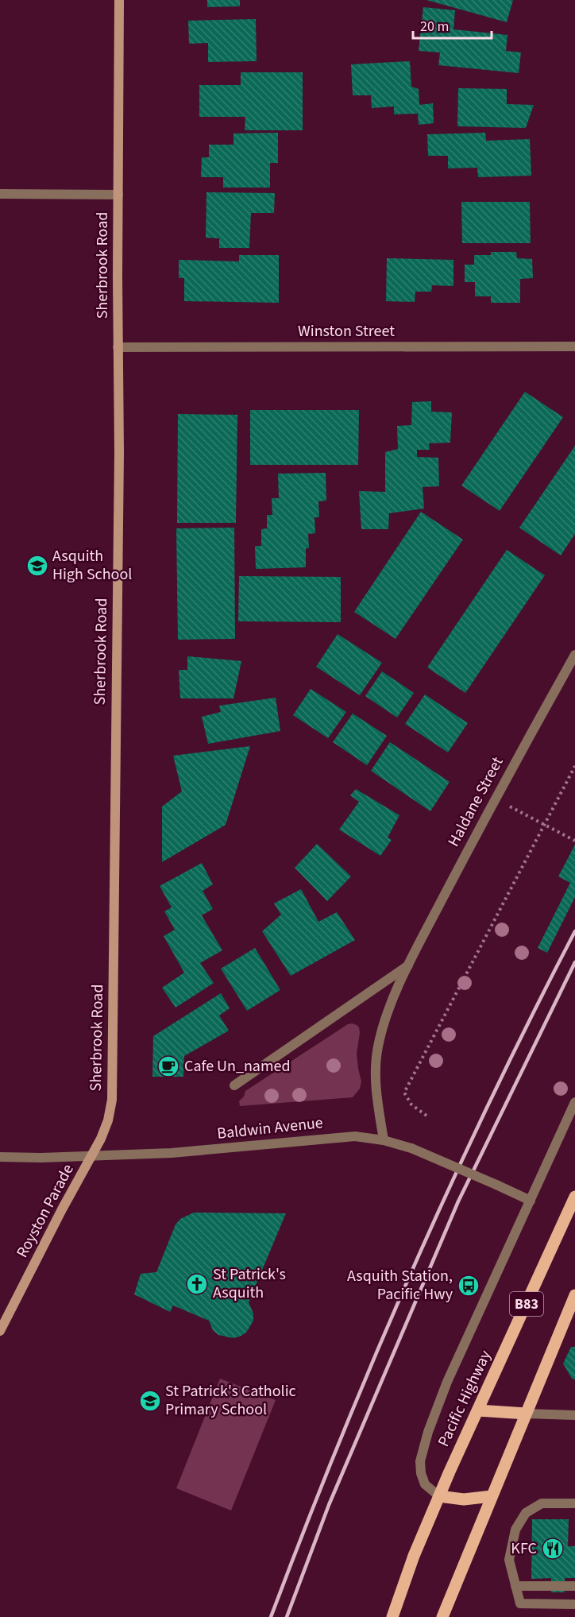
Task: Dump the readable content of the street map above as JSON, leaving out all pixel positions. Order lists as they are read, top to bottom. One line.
{"streets":{"main road":["Sherbrook Road","Royston Parade","B83","Pacific Highway"],"street":["Winston Street","Haldane Street","Baldwin Avenue"]},"crossings":[["Sherbrook Road","Winston Street"],["Sherbrook Road","Baldwin Avenue"],["Sherbrook Road","Royston Parade"],["Haldane Street","Baldwin Avenue"],["Baldwin Avenue","Royston Parade"]],"places":{"school or university":["Asquith High School","St Patrick's Catholic Primary School"],"cafe":["Cafe Un_named"],"church":["St Patrick's Asquith"],"bus stop":["Asquith Station, Pacific Hwy"],"restaurant":["KFC"]},"scale_bar":"20 m"}
